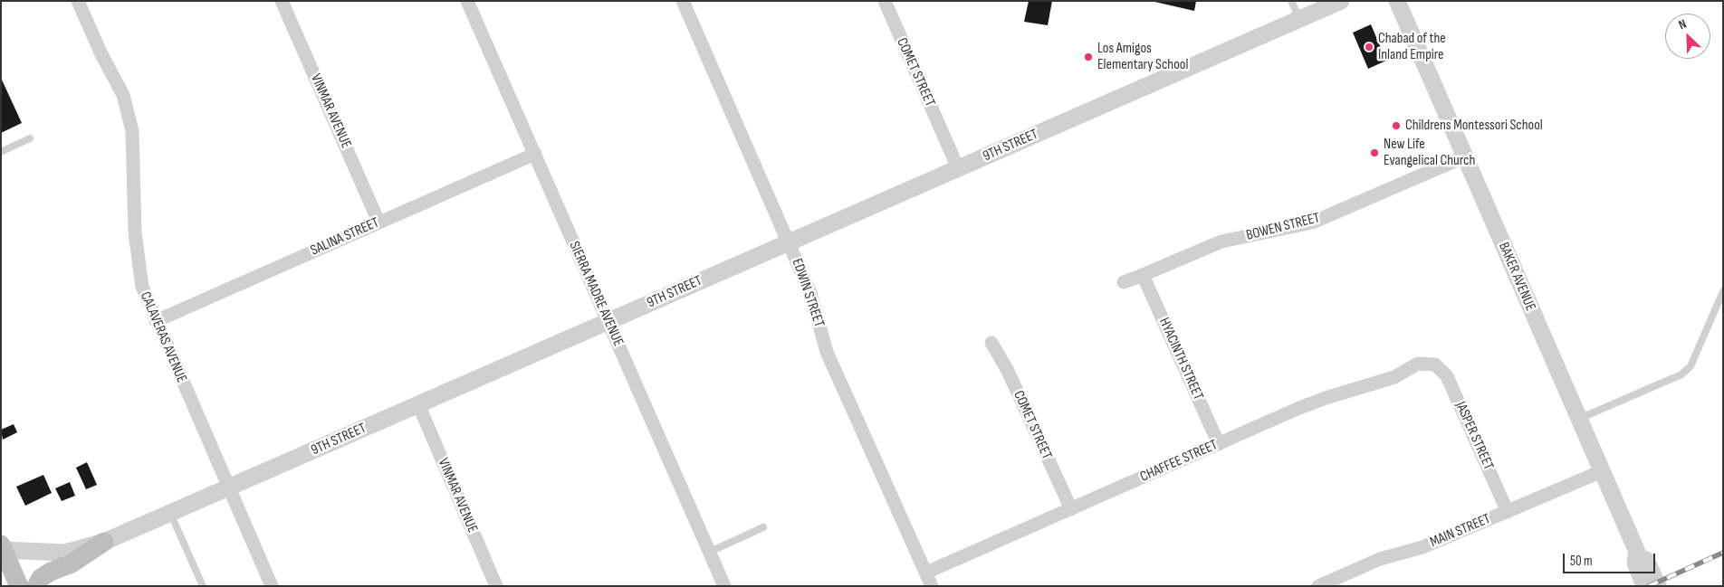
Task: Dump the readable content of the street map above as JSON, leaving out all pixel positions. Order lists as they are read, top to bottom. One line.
{"streets":{"street":["COMET STREET","VINMAR AVENUE","9TH STREET","BOWEN STREET","SALINA STREET","BAKER AVENUE","EDWIN STREET","SIERRA MADRE AVENUE","CALAVERAS AVENUE","HYACINTH STREET","JASPER STREET","CHAFFEE STREET","MAIN STREET"]},"crossings":[["COMET STREET","9TH STREET"],["COMET STREET","CHAFFEE STREET"],["VINMAR AVENUE","9TH STREET"],["VINMAR AVENUE","SALINA STREET"],["9TH STREET","EDWIN STREET"],["9TH STREET","SIERRA MADRE AVENUE"],["9TH STREET","CALAVERAS AVENUE"],["BOWEN STREET","BAKER AVENUE"],["BOWEN STREET","HYACINTH STREET"],["SALINA STREET","SIERRA MADRE AVENUE"],["SALINA STREET","CALAVERAS AVENUE"],["BAKER AVENUE","MAIN STREET"],["EDWIN STREET","CHAFFEE STREET"],["HYACINTH STREET","CHAFFEE STREET"],["JASPER STREET","CHAFFEE STREET"],["JASPER STREET","MAIN STREET"]],"places":["Chabad of the Inland Empire","Los Amigos Elementary School","Childrens Montessori School","New Life Evangelical Church"],"scale_bar":"50 m","north":"top left"}
